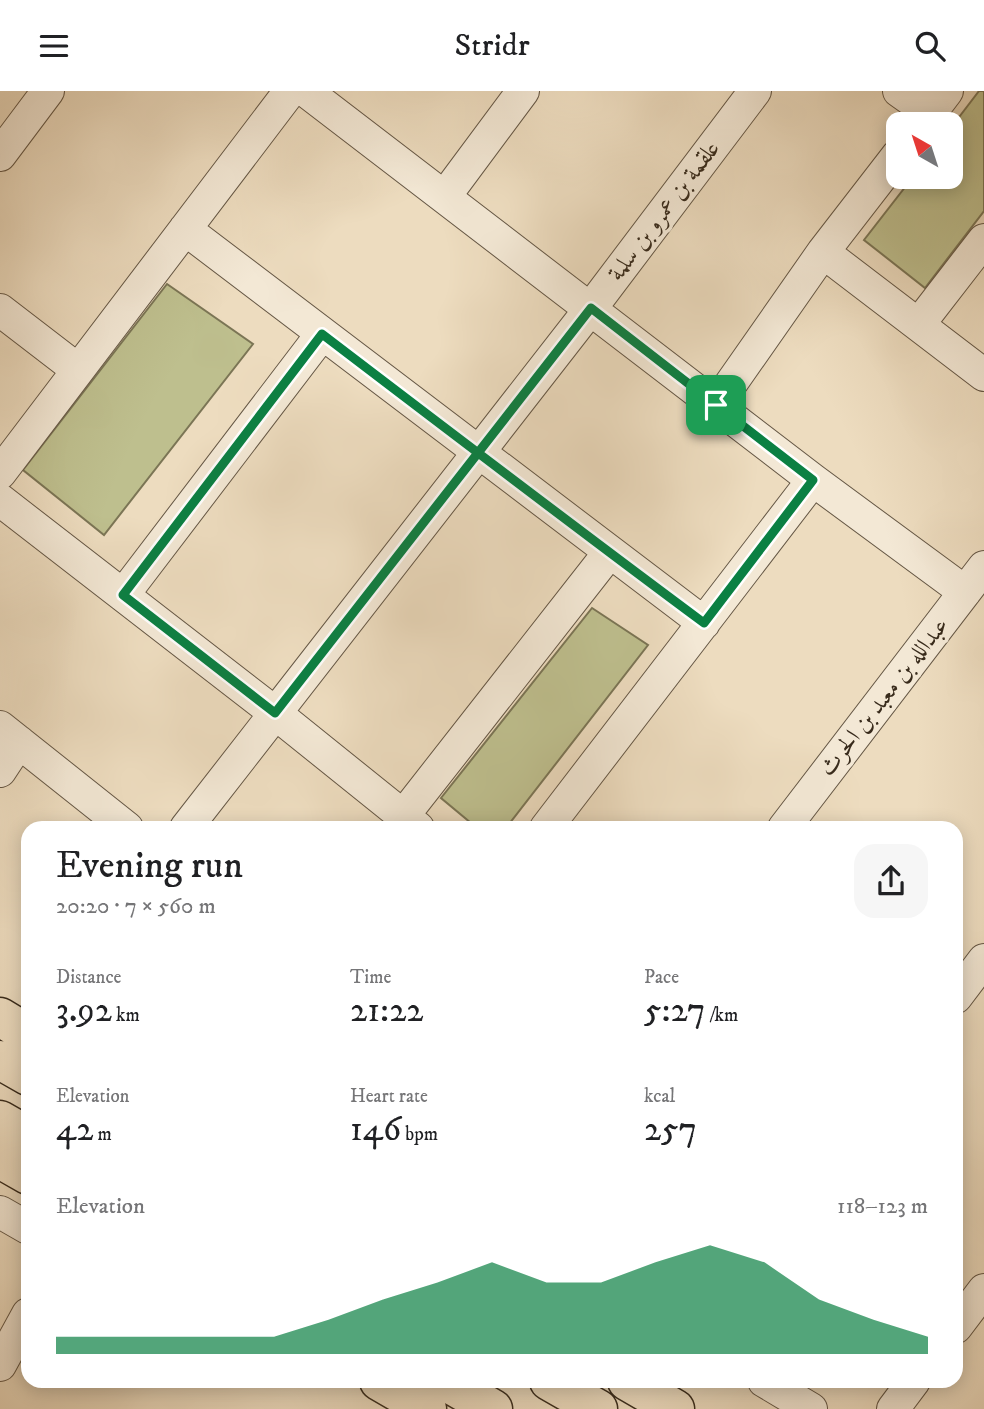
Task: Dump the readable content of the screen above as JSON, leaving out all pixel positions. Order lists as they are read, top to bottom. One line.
{"streets":{"street":["علقمة بن عمرو بن سلمة","عبدالله بن معبد بن الحرث"]},"north":"top left","page":{"header":"Stridr","heading":["Evening run","20:20 · 7 × 560 m"],"stats":[["Distance","3.92 km"],["Time","21:22"],["Pace","5:27 /km"],["Elevation","42 m"],["Heart rate","146 bpm"],["kcal","257"]],"chart":["Elevation","118–123 m"]}}
